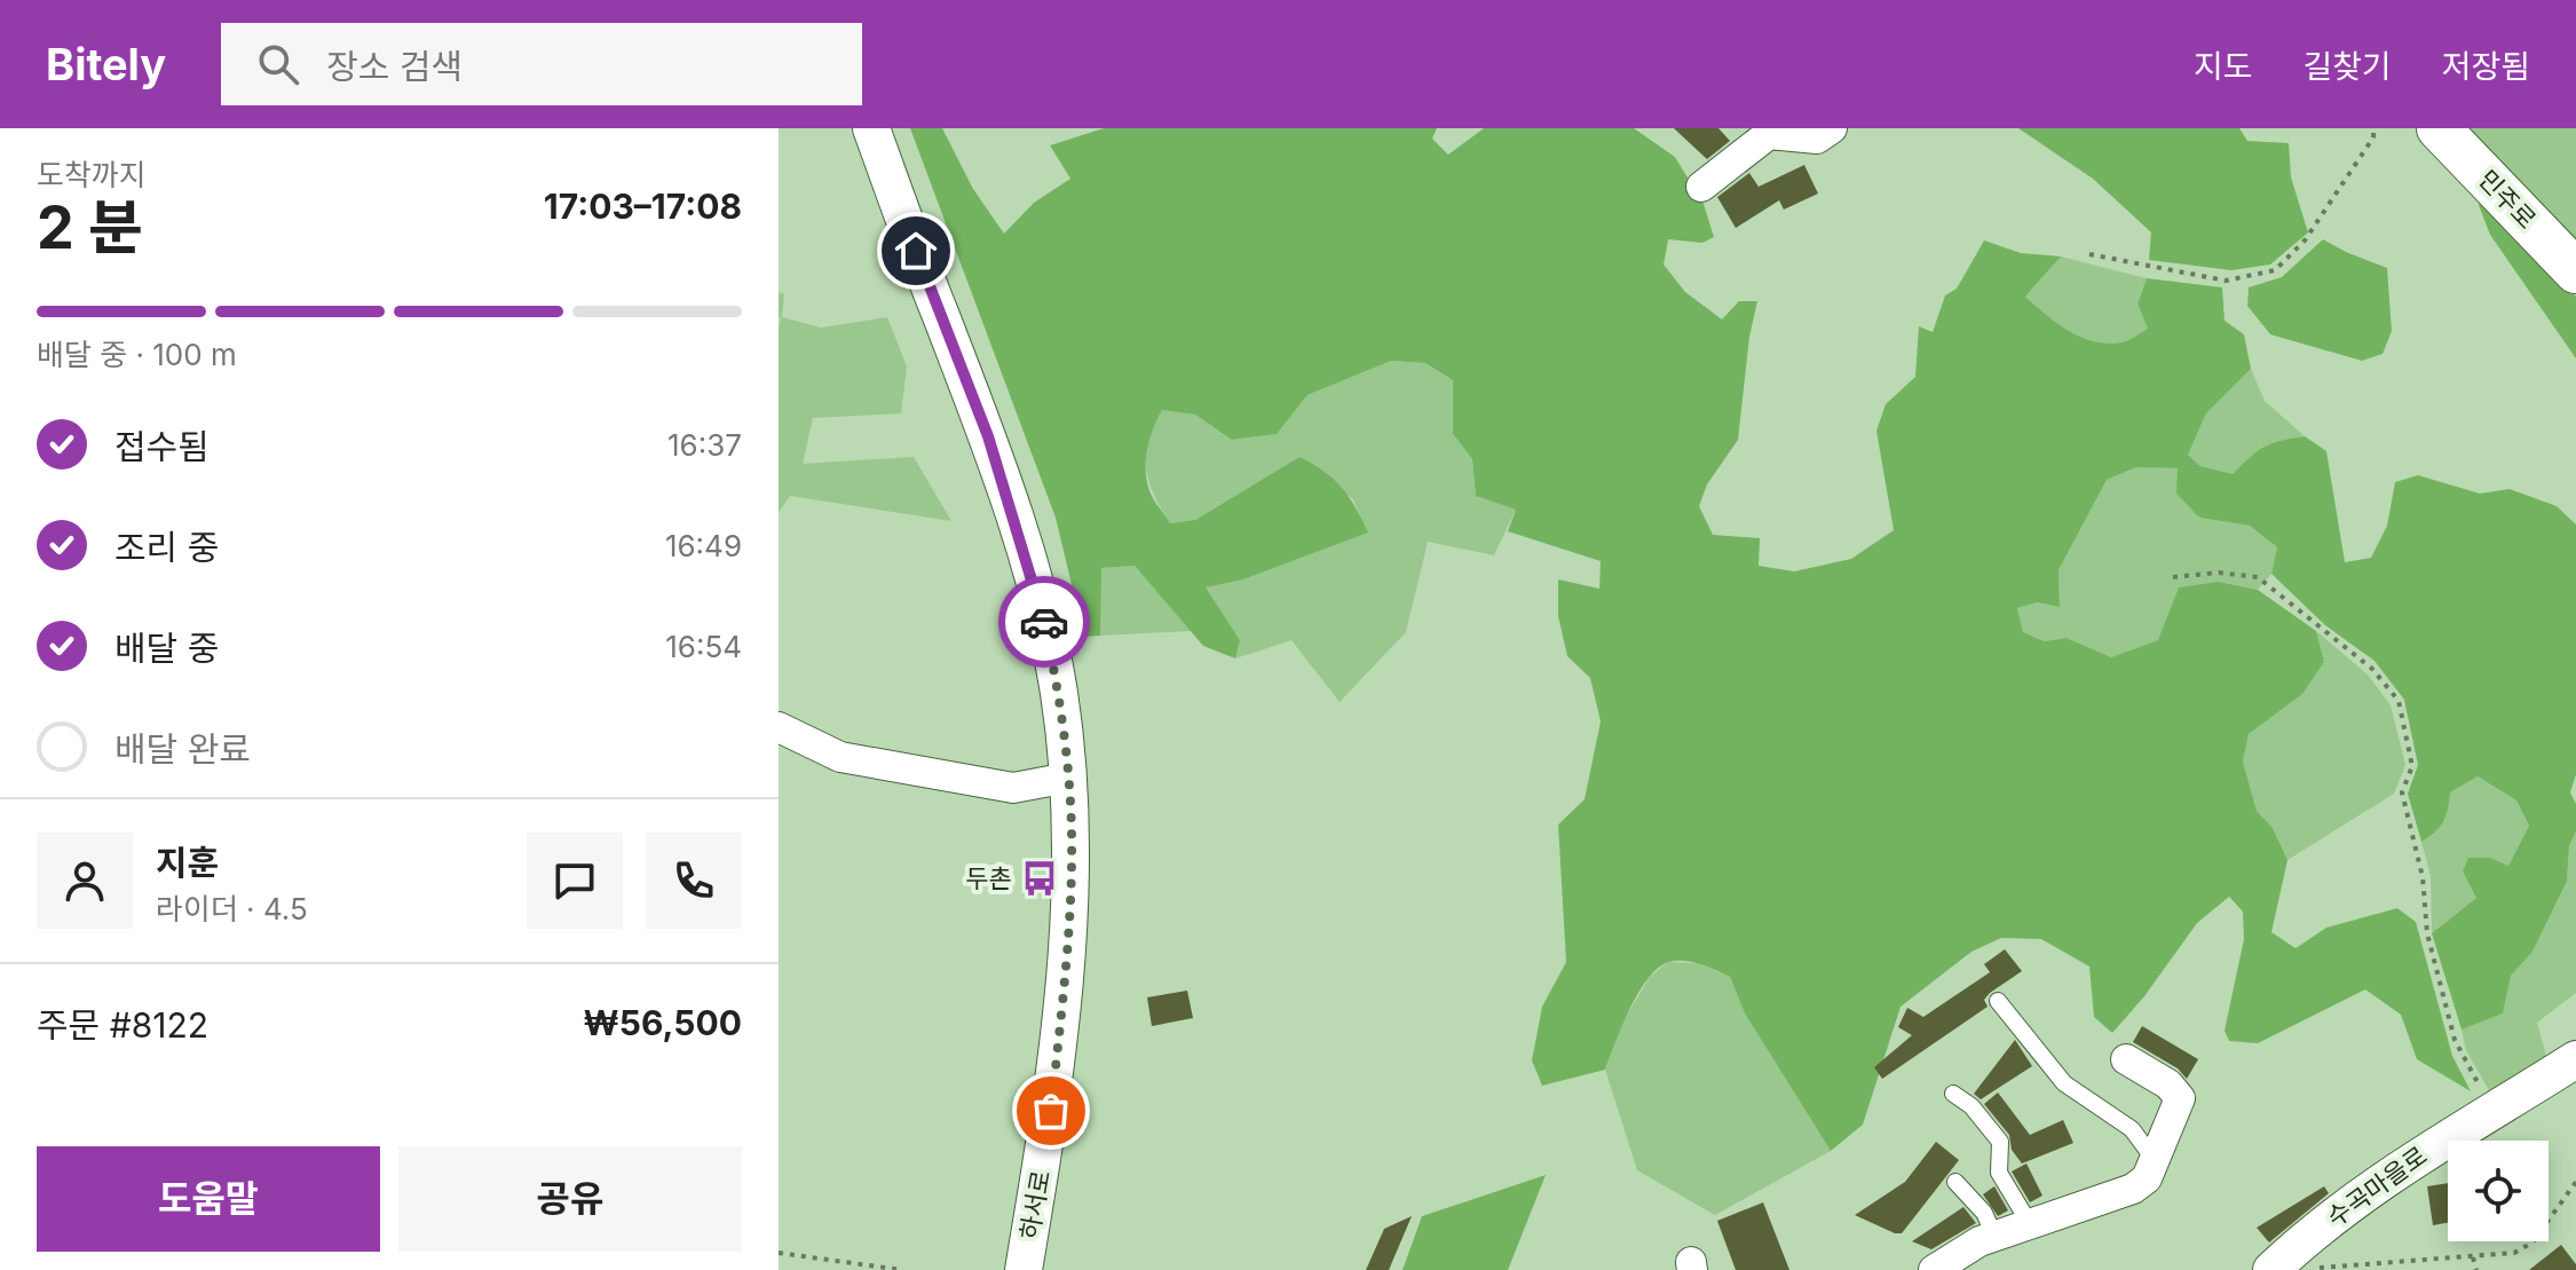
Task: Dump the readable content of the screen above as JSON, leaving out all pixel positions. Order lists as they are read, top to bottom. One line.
{"streets":{"main road":["민주로"],"street":["수곡마을로","하서로"]},"places":{"bus stop":["두촌"]},"page":{"header":"Bitely","search":"장소 검색","nav":["지도","길찾기","저장됨"],"heading":["2 분","도착까지","17:03–17:08"],"panel":["지훈","라이더 · 4.5","주문 #8122","₩56,500"],"bar":"배달 중 · 100 m","list":[["접수됨","16:37"],["조리 중","16:49"],["배달 중","16:54"],"배달 완료"],"buttons":["도움말","공유"]}}
